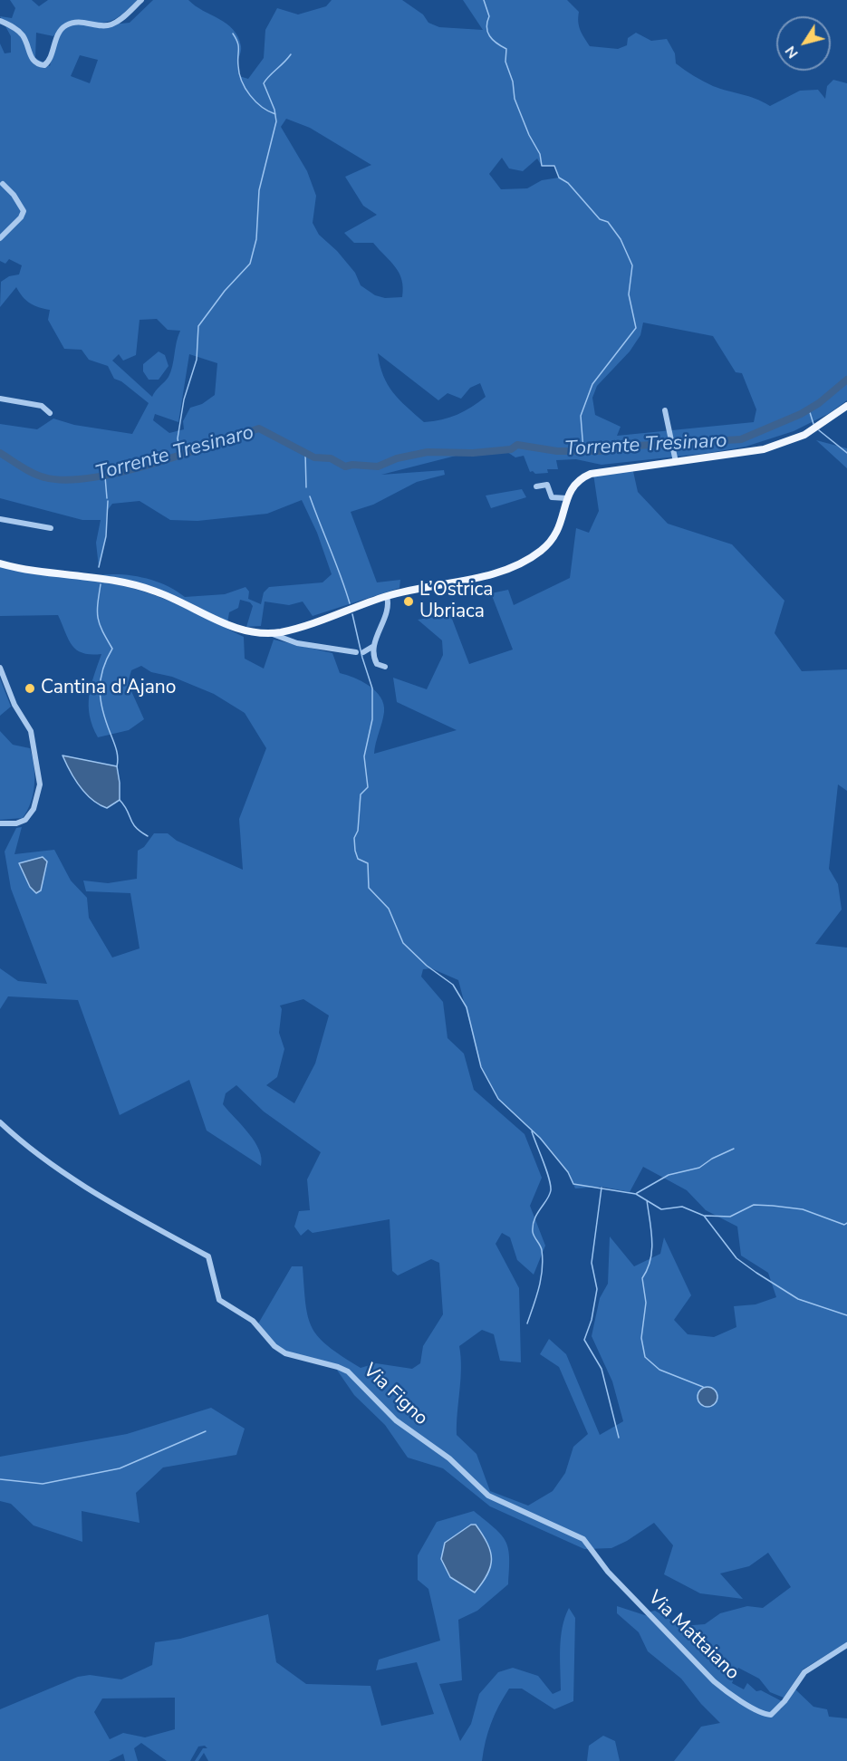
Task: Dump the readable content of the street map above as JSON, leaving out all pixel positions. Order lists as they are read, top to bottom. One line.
{"streets":{"street":["Via Figno","Via Mattaiano"]},"crossings":[["Via Figno","Via Mattaiano"]],"water":["Torrente Tresinaro"],"places":["L’Ostrica Ubriaca","Cantina d'Ajano"],"north":"bottom left"}
